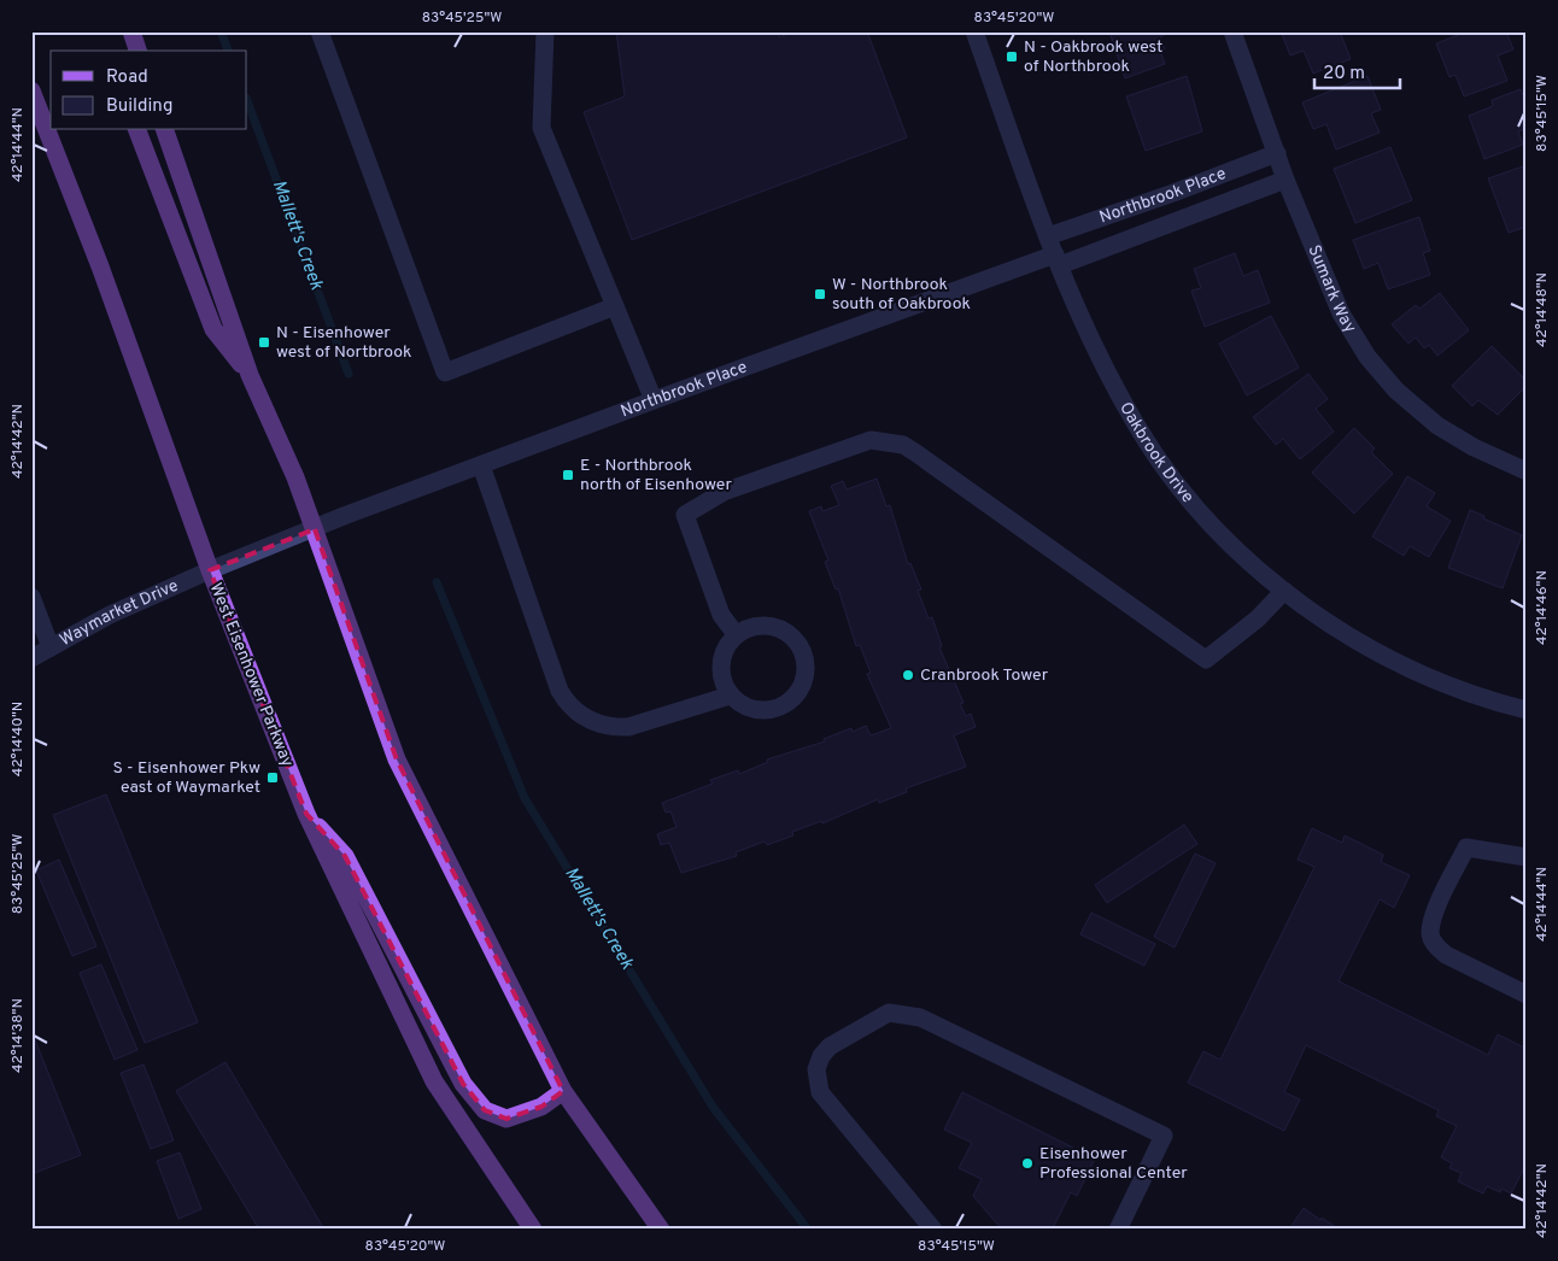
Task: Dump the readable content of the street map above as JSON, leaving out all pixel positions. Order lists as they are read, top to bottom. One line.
{"streets":{"main road":["West Eisenhower Parkway"],"street":["Northbrook Place","Sumark Way","Oakbrook Drive","Waymarket Drive"]},"crossings":[["Northbrook Place","Sumark Way"],["Northbrook Place","Oakbrook Drive"],["Northbrook Place","Waymarket Drive"],["Waymarket Drive","West Eisenhower Parkway"]],"water":["Mallett's Creek"],"places":{"transit":["N - Oakbrook west of Northbrook","W - Northbrook south of Oakbrook","N - Eisenhower west of Nortbrook","E - Northbrook north of Eisenhower","S - Eisenhower Pkw east of Waymarket"],"other":["Cranbrook Tower","Eisenhower Professional Center"]},"legend":["Road","Building"],"scale_bar":"20 m","coordinates":["83°45'25\"W","83°45'20\"W","83°45'15\"W","42°14'44\"N","42°14'48\"N","42°14'42\"N","42°14'46\"N","42°14'40\"N","42°14'38\"N"]}
